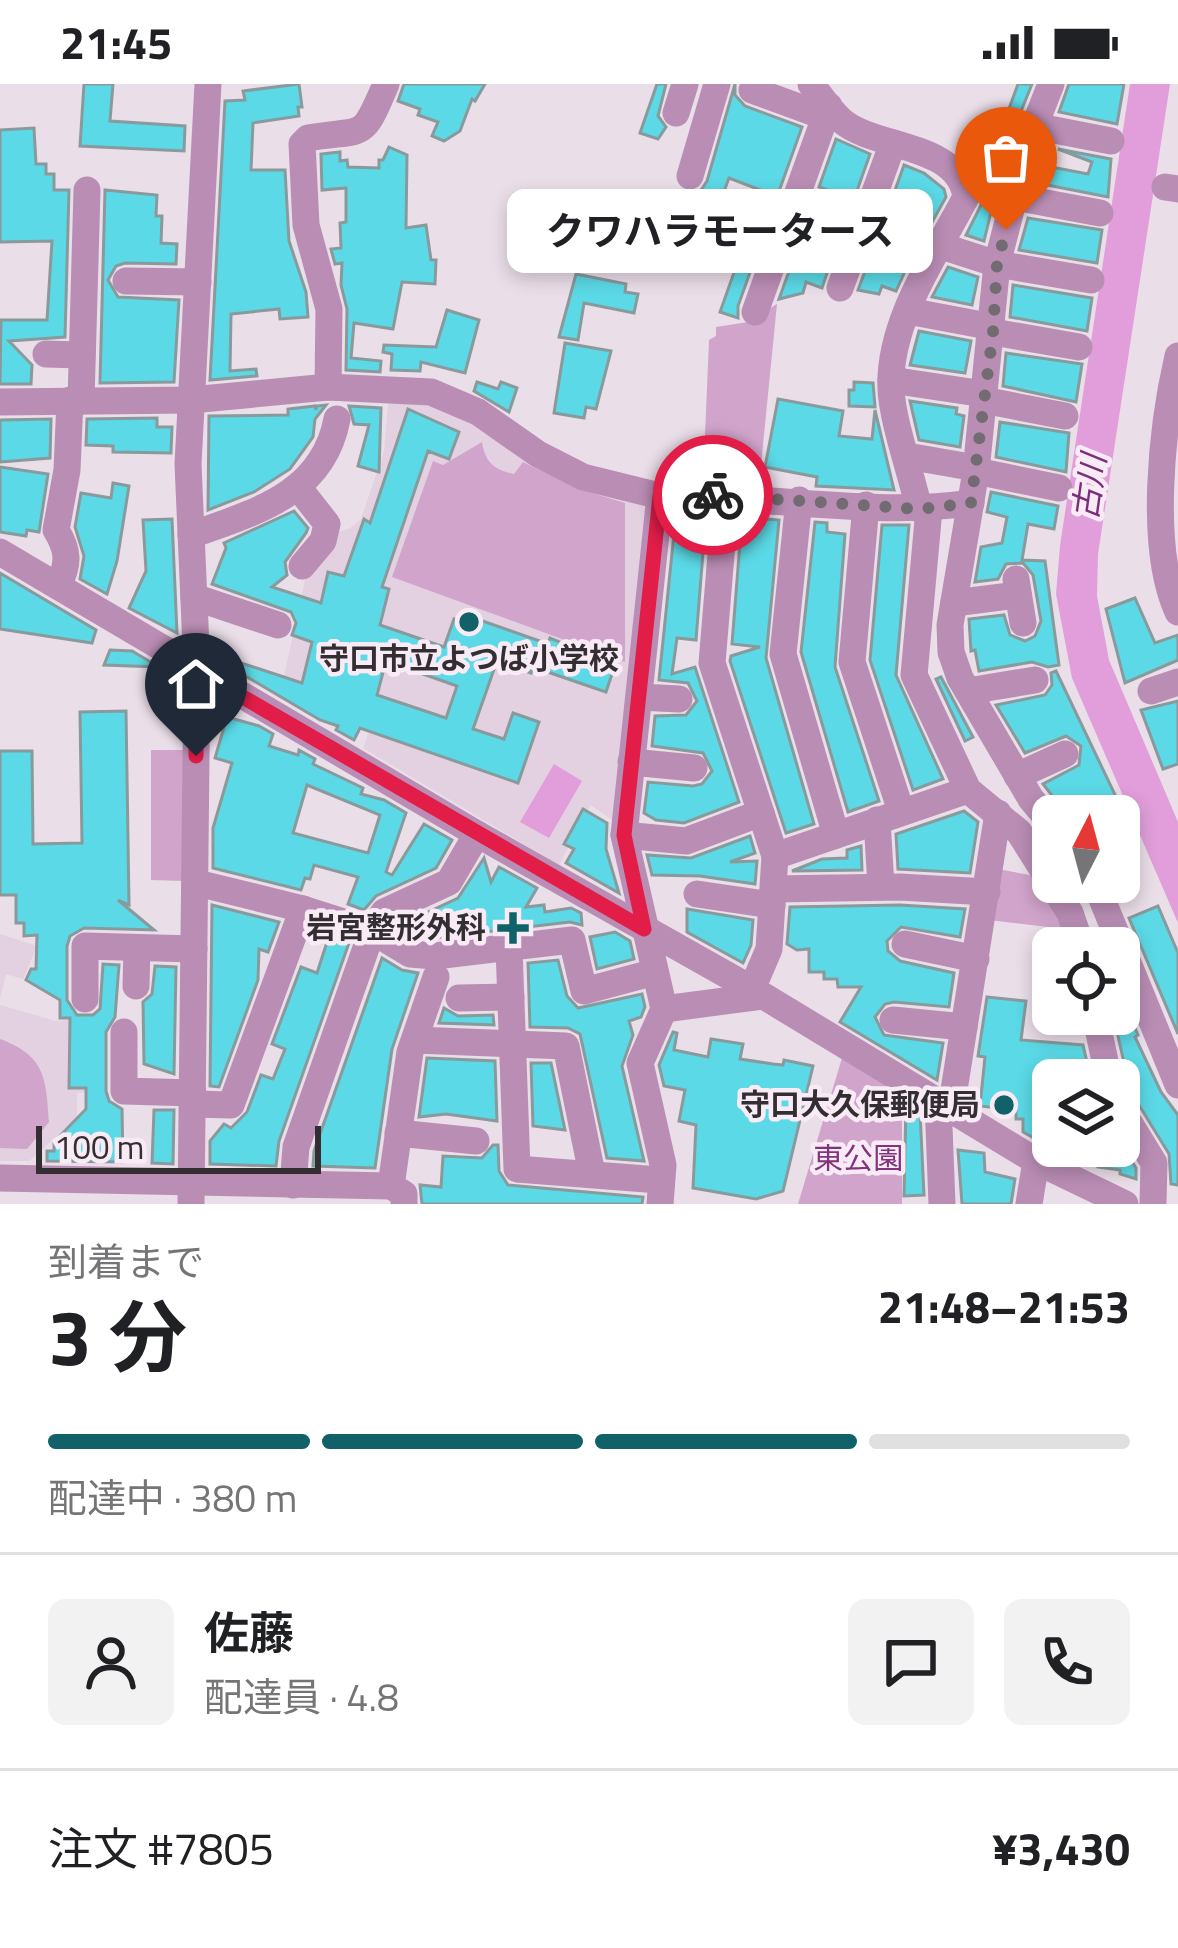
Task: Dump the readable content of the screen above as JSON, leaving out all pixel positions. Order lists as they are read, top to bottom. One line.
{"water":["古川"],"parks":["東公園"],"places":{"other":["クワハラモータース","守口市立よつば小学校","守口大久保郵便局"],"health":["岩宮整形外科"]},"scale_bar":"100 m","north":"top","page":{"status":"21:45","bubble":"クワハラモータース","scale":"100 m","heading":["3 分","到着まで","21:48–21:53"],"panel":["佐藤","配達員 · 4.8","注文 #7805","¥3,430"],"bar":"配達中 · 380 m"}}
